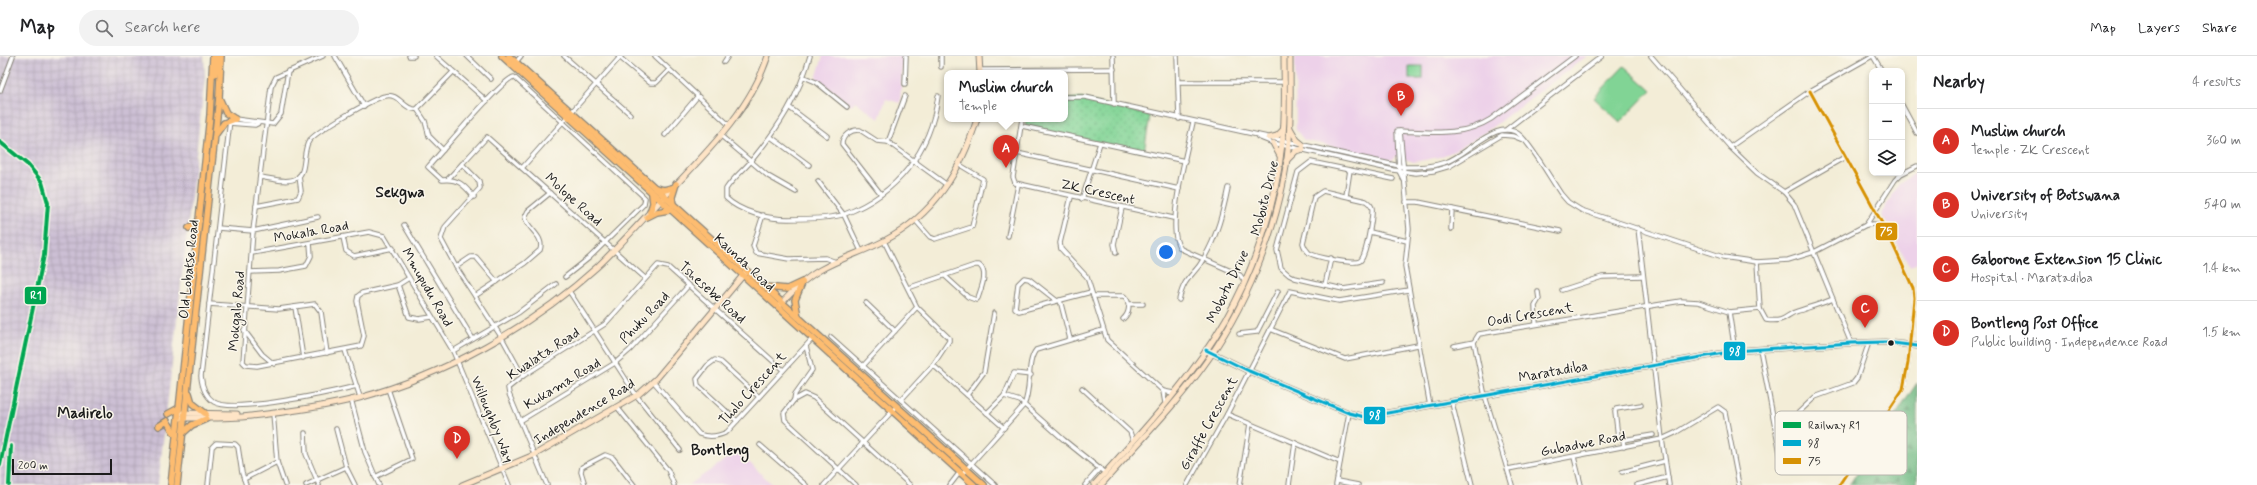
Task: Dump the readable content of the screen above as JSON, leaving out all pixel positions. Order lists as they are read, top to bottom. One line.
{"streets":{"main road":["Kaunda Road","Old Lobatse Road"],"street":["ZK Crescent","Mobuto Drive","Molope Road","Mokala Road","Mobutu Drive","Mmupudu Road","Tshesebe Road","Mokgalo Road","Oodi Crescent","Phuku Road","Kwalata Road","Maratadiba","Kukama Road","Tholo Crescent","Independence Road","Willoughby Way","Giraffe Crescent","Gubadwe Road"]},"crossings":[["Mobuto Drive","Mobutu Drive"],["Mobuto Drive","Maratadiba"],["Molope Road","Tshesebe Road"],["Mokala Road","Mmupudu Road"],["Mokala Road","Mokgalo Road"],["Kaunda Road","Tholo Crescent"],["Kaunda Road","Independence Road"],["Mobutu Drive","Maratadiba"],["Mmupudu Road","Willoughby Way"],["Tshesebe Road","Phuku Road"],["Tshesebe Road","Kwalata Road"],["Tshesebe Road","Tholo Crescent"],["Tshesebe Road","Independence Road"],["Phuku Road","Kukama Road"],["Kwalata Road","Kukama Road"],["Kwalata Road","Independence Road"],["Maratadiba","Giraffe Crescent"],["Tholo Crescent","Independence Road"],["Independence Road","Willoughby Way"]],"districts":["Sekgwa","Madirelo","Bontleng"],"lines":["transit line 75","rail line R1","transit line 98"],"legend":["Railway R1","98","75"],"scale_bar":"200 m","page":{"header":"Map","search":"Search here","nav":["Map","Layers","Share"],"heading":["Nearby","4 results"],"map_buttons":["+","−"],"popup":["Muslim church","Temple"],"pins":["B","A","C","D"],"list":[{"mark":"A","name":"Muslim church","note":"Temple · ZK Crescent","value":"360 m"},{"mark":"B","name":"University of Botswana","note":"University","value":"540 m"},{"mark":"C","name":"Gaborone Extension 15 Clinic","note":"Hospital · Maratadiba","value":"1.4 km"},{"mark":"D","name":"Bontleng Post Office","note":"Public building · Independence Road","value":"1.5 km"}],"scale":"200 m"}}
